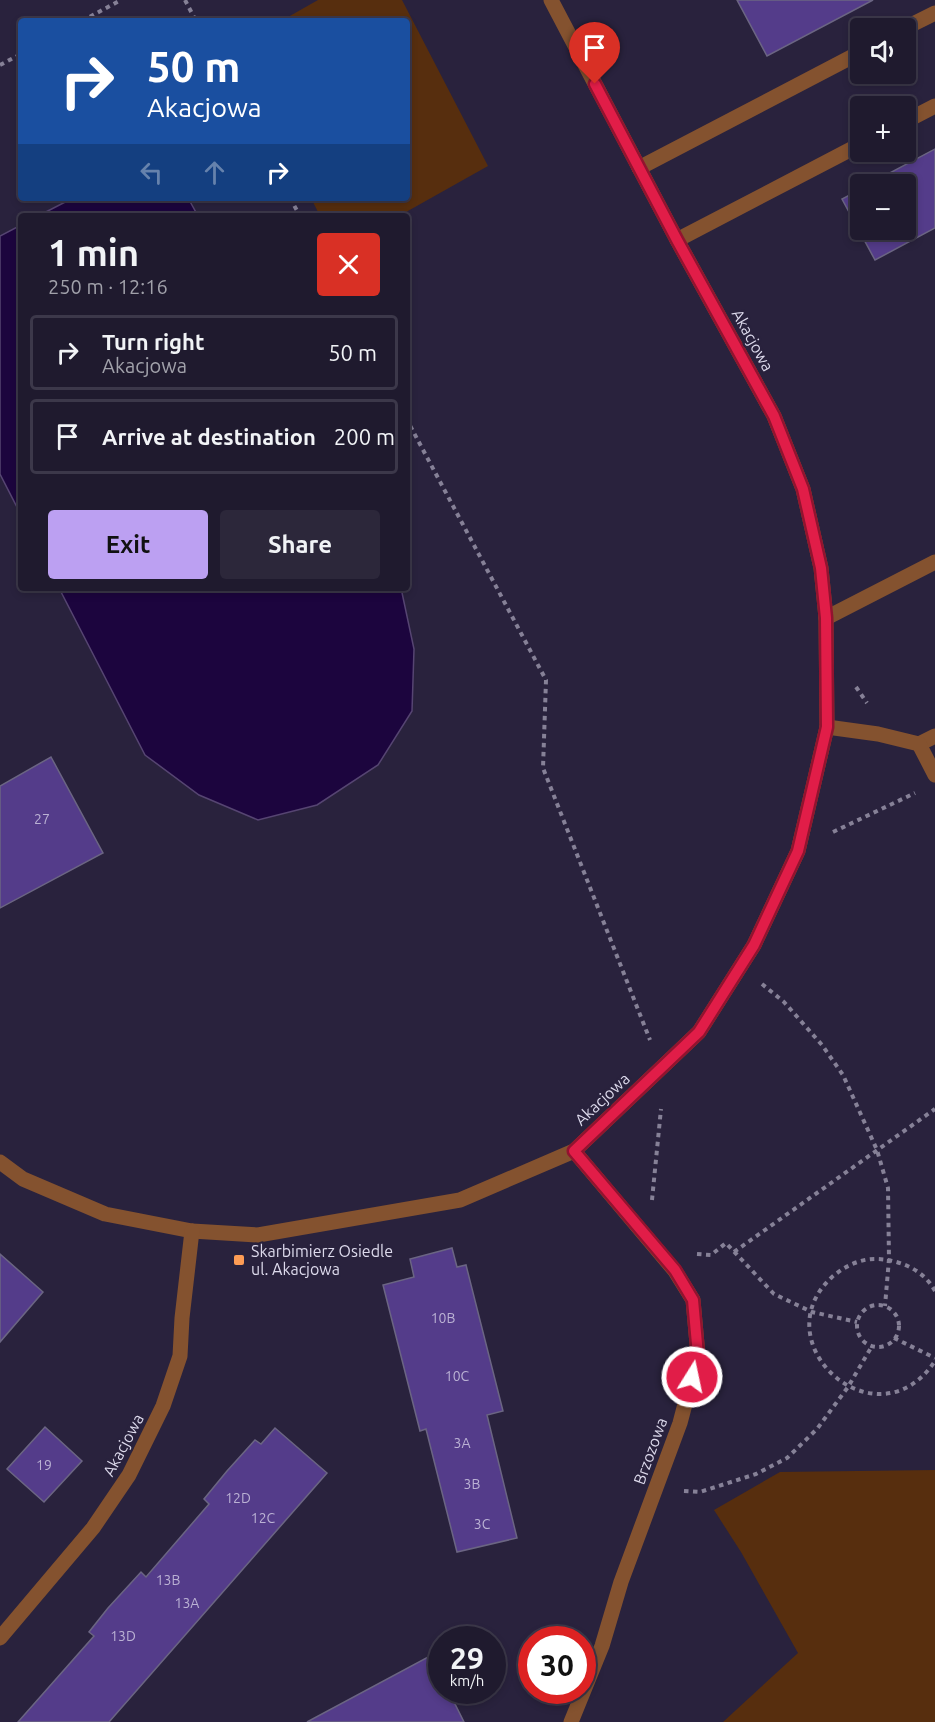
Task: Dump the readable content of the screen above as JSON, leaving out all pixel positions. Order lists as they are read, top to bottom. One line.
{"streets":{"street":["Akacjowa","Brzozowa"]},"crossings":[["Akacjowa","Brzozowa"]],"places":{"transit":["Skarbimierz Osiedle ul. Akacjowa"]},"house_numbers":["27","10B","10C","3A","19","3B","12D","12C","3C","13B","13A","13D"],"page":{"map_buttons":["+","−"],"turn":["50 m","Akacjowa"],"heading":["1 min","250 m · 12:16"],"list":[{"name":"Turn right","note":"Akacjowa","value":"50 m"},{"name":"Arrive at destination","value":"200 m"}],"buttons":["Exit","Share"],"speed":"29 km/h","limit":"30"}}
